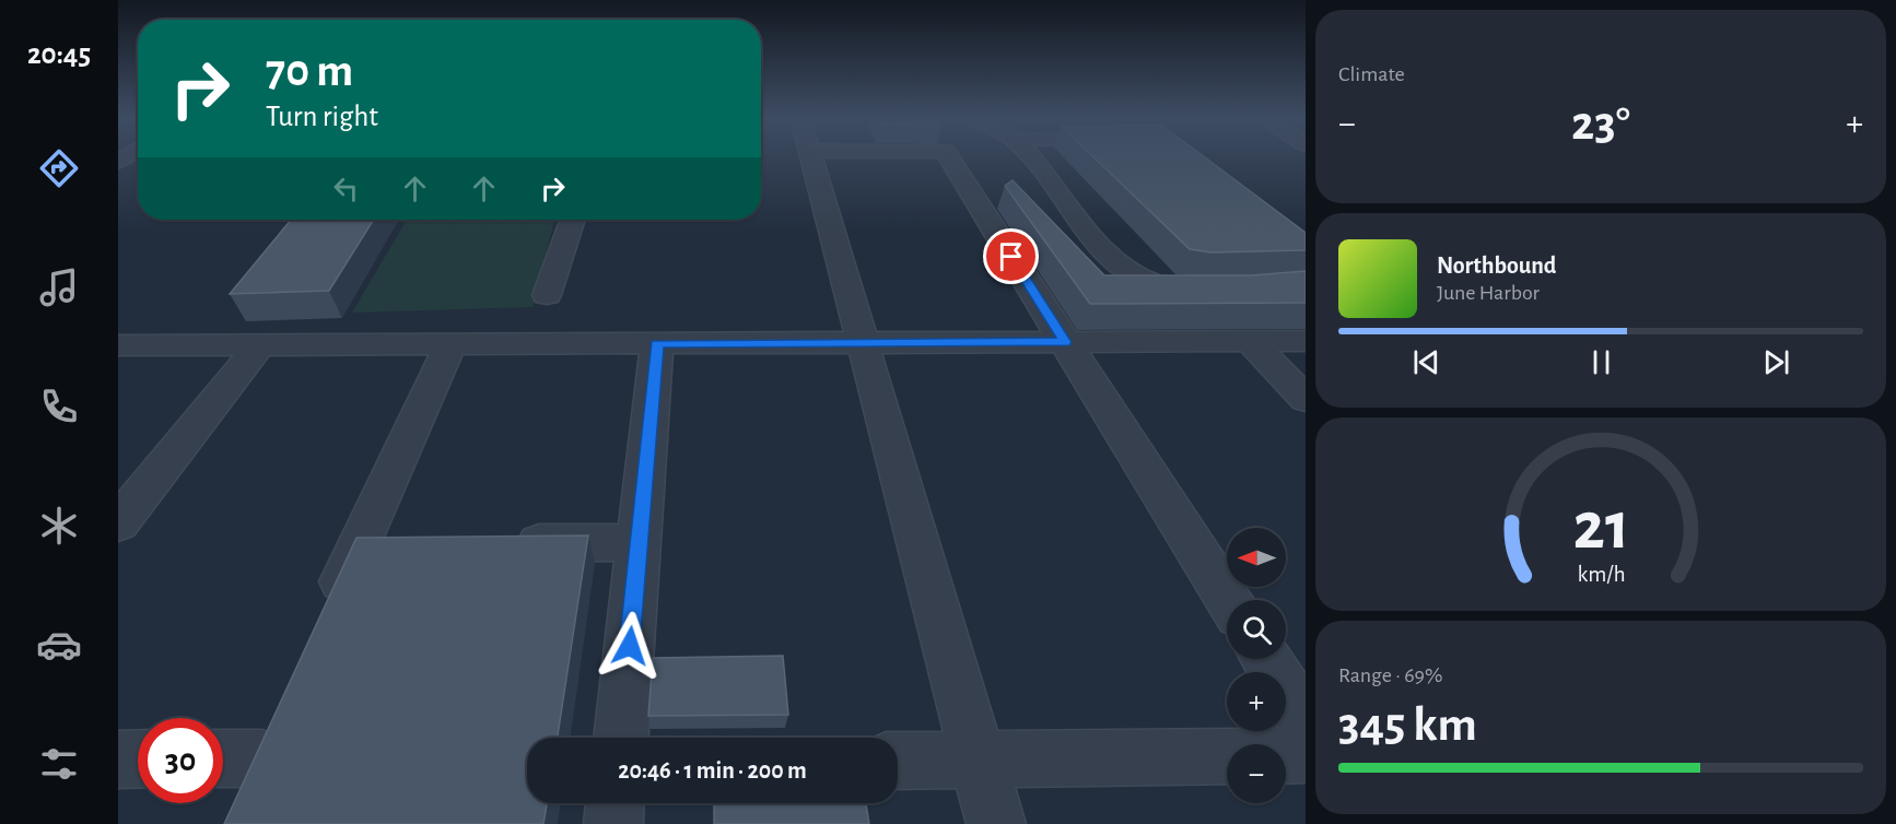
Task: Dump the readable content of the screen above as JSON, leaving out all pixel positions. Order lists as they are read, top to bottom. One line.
{"north":"left","page":{"tabs":"20:45","tile":["Climate",["Range · 69%","345 km"]],"turn":["70 m","Turn right"],"heat":["−","23°","+"],"song":["Northbound","June Harbor"],"map_buttons":["+","−"],"limit":"30","trip":"20:46 · 1 min · 200 m","gauge":["21","km/h"]}}
